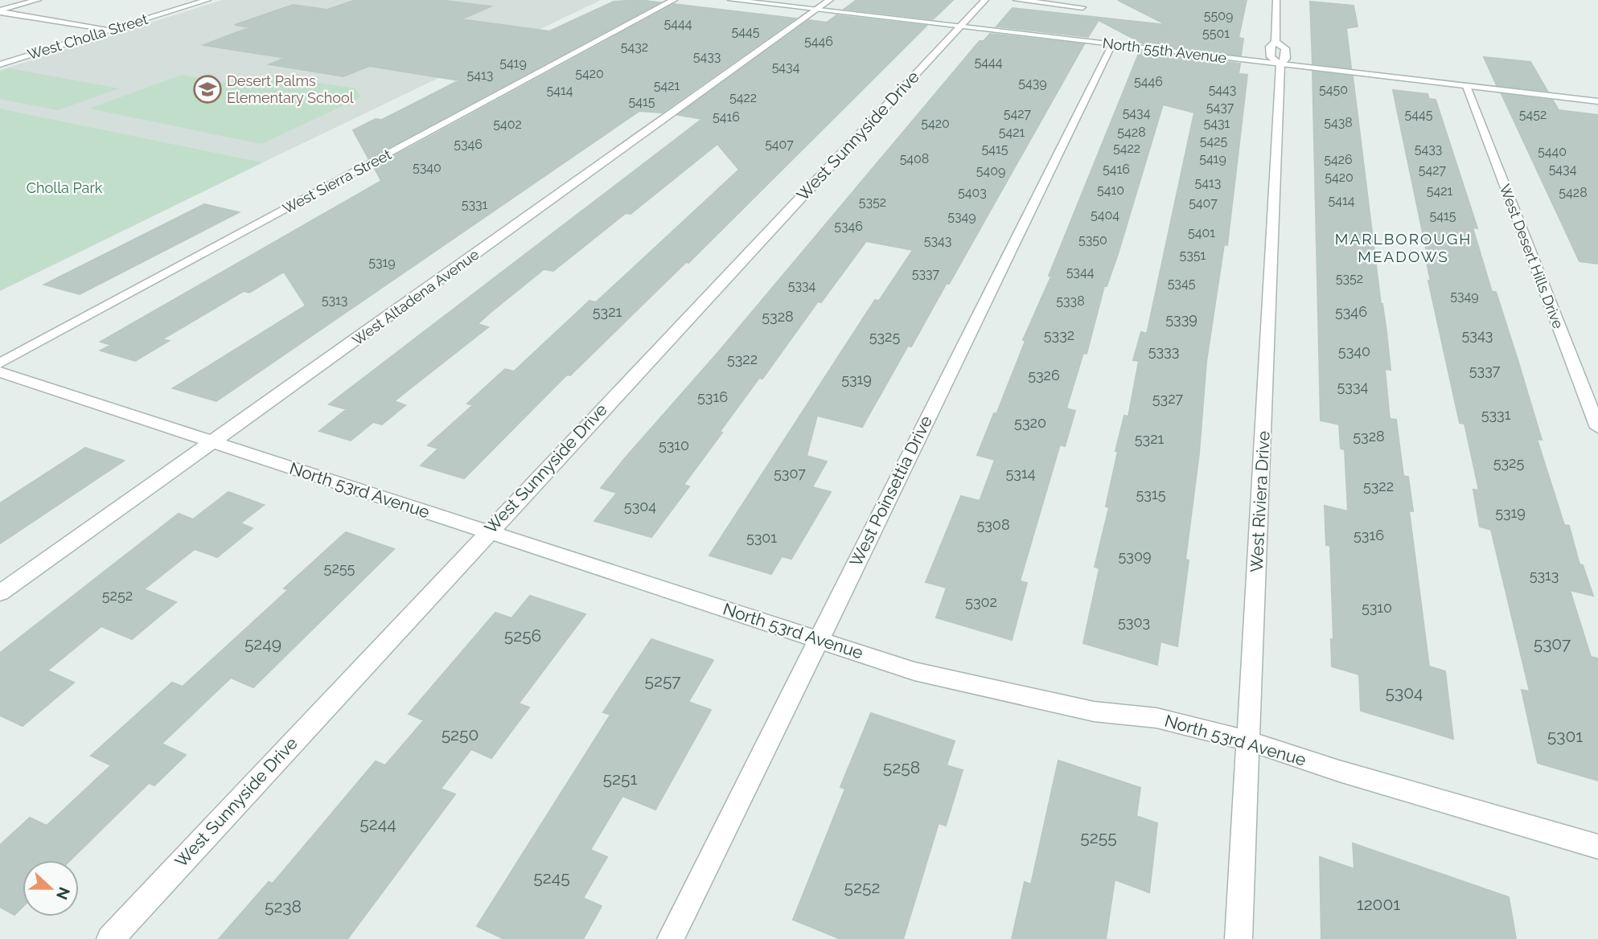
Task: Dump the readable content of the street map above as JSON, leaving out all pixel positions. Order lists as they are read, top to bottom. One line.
{"streets":{"street":["West Cholla Street","North 55th Avenue","West Sunnyside Drive","West Sierra Street","West Desert Hills Drive","West Altadena Avenue","North 53rd Avenue","West Poinsettia Drive","West Riviera Drive"]},"crossings":[["North 55th Avenue","West Sunnyside Drive"],["North 55th Avenue","West Desert Hills Drive"],["North 55th Avenue","West Altadena Avenue"],["North 55th Avenue","West Poinsettia Drive"],["North 55th Avenue","West Riviera Drive"],["West Sunnyside Drive","North 53rd Avenue"],["West Altadena Avenue","North 53rd Avenue"],["North 53rd Avenue","West Poinsettia Drive"],["North 53rd Avenue","West Riviera Drive"]],"districts":["MARLBOROUGH MEADOWS"],"parks":["Cholla Park"],"places":{"school or university":["Desert Palms Elementary School"]},"house_numbers":["5509","5444","5445","5501","5446","5432","5433","5444","5419","5434","5420","5413","5446","5439","5421","5443","5450","5414","5422","5415","5437","5434","5427","5445","5452","5416","5438","5420","5431","5402","5421","5428","5425","5346","5407","5422","5415","5433","5440","5408","5419","5426","5340","5416","5434","5427","5409","5420","5413","5410","5421","5403","5428","5414","5352","5407","5331","5404","5415","5349","5346","5401","5350","5343","5351","5319","5344","5337","5352","5345","5334","5349","5313","5338","5321","5346","5328","5339","5332","5343","5325","5333","5340","5322","5337","5326","5319","5334","5316","5327","5331","5320","5328","5321","5310","5325","5307","5314","5322","5315","5304","5319","5308","5316","5301","5309","5255","5313","5252","5302","5310","5303","5256","5249","5307","5257","5304","5250","5301","5258","5251","5244","5255","5245","5252","12001","5238"],"north":"right"}
